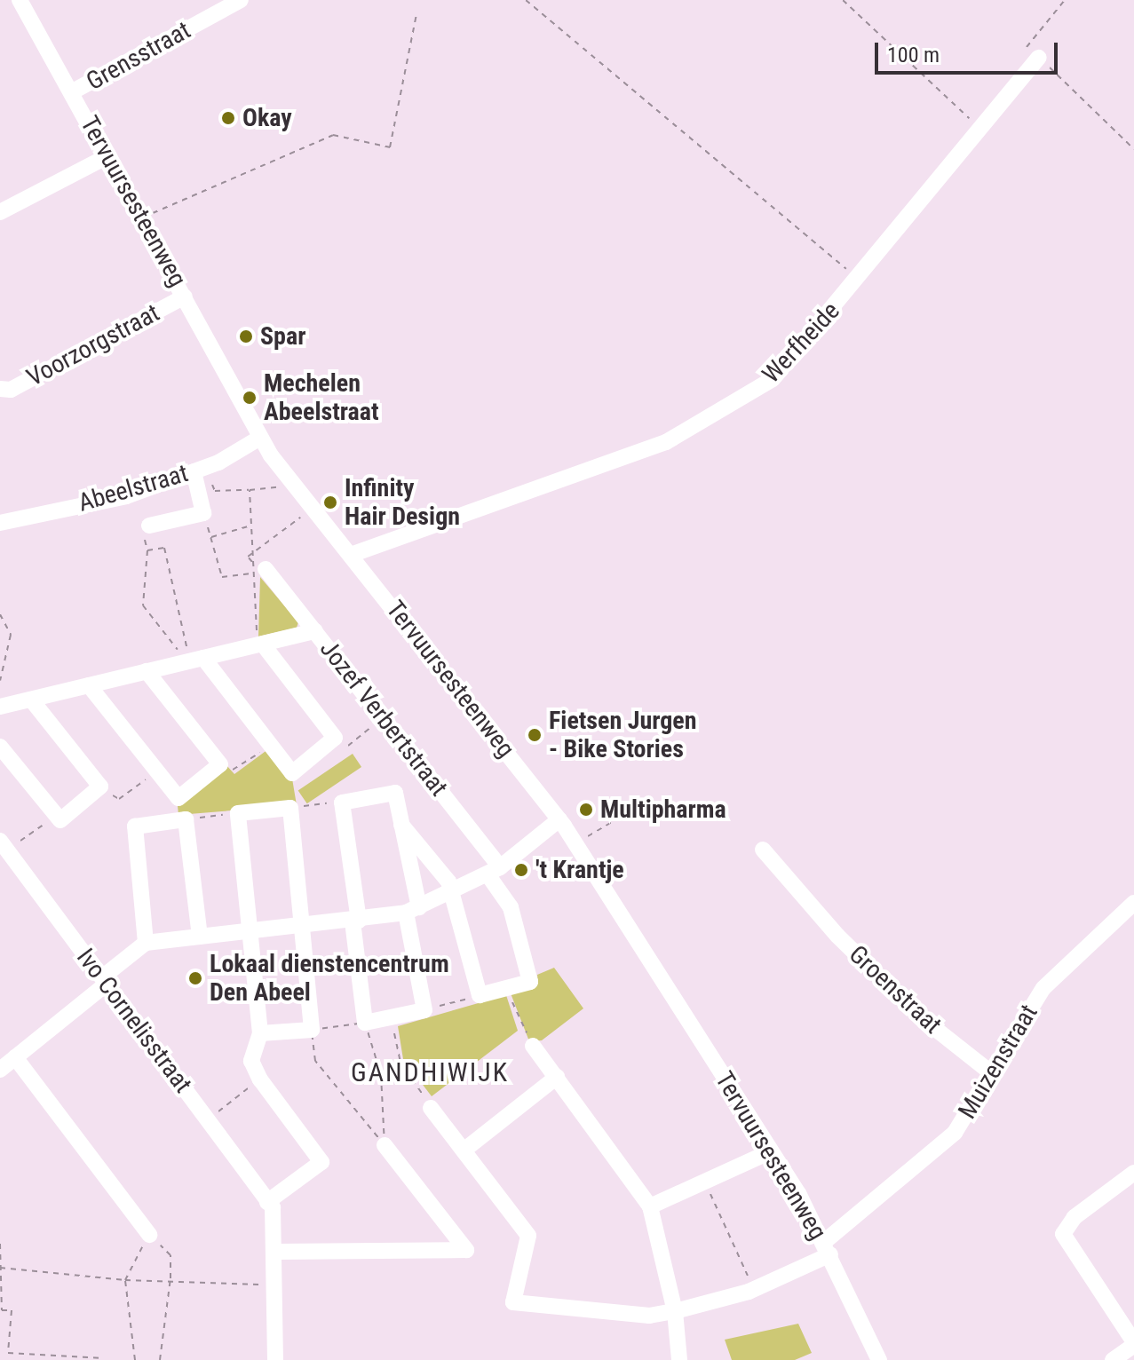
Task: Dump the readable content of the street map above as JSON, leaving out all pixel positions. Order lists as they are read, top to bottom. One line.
{"streets":{"street":["Grensstraat","Tervuursesteenweg","Werfheide","Voorzorgstraat","Abeelstraat","Jozef Verbertstraat","Groenstraat","Ivo Cornelisstraat","Muizenstraat"]},"crossings":[["Grensstraat","Tervuursesteenweg"],["Tervuursesteenweg","Werfheide"],["Tervuursesteenweg","Voorzorgstraat"],["Tervuursesteenweg","Abeelstraat"],["Tervuursesteenweg","Muizenstraat"],["Groenstraat","Muizenstraat"]],"districts":["GANDHIWIJK"],"places":["Okay","Spar","Mechelen Abeelstraat","Infinity Hair Design","Fietsen Jurgen - Bike Stories","Multipharma","'t Krantje","Lokaal dienstencentrum Den Abeel"],"scale_bar":"100 m"}
